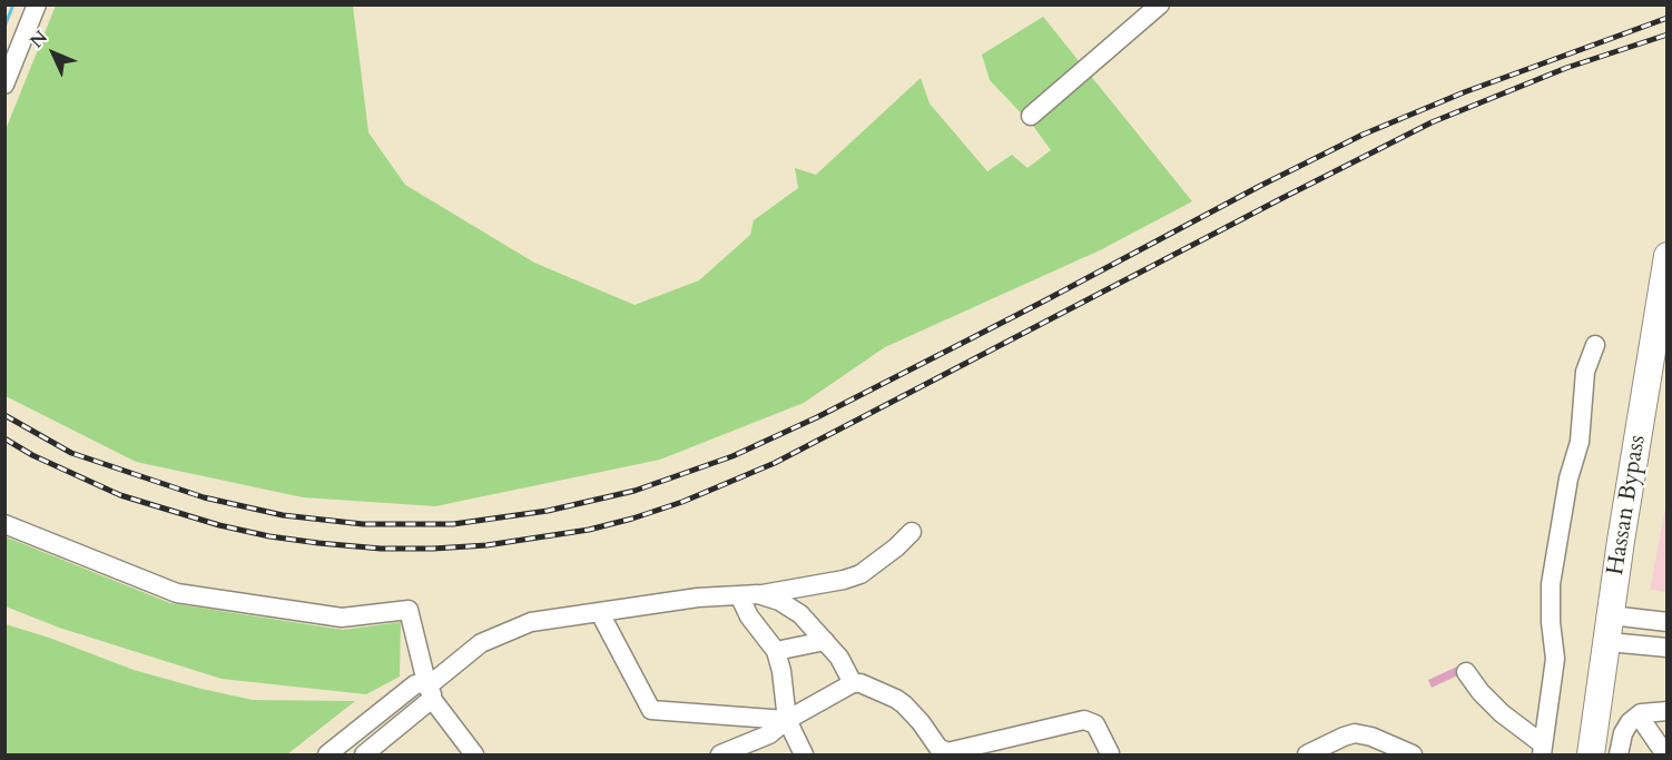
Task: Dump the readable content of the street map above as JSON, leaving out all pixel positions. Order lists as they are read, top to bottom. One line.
{"streets":{"highway":["Hassan Bypass"]},"north":"top left"}
